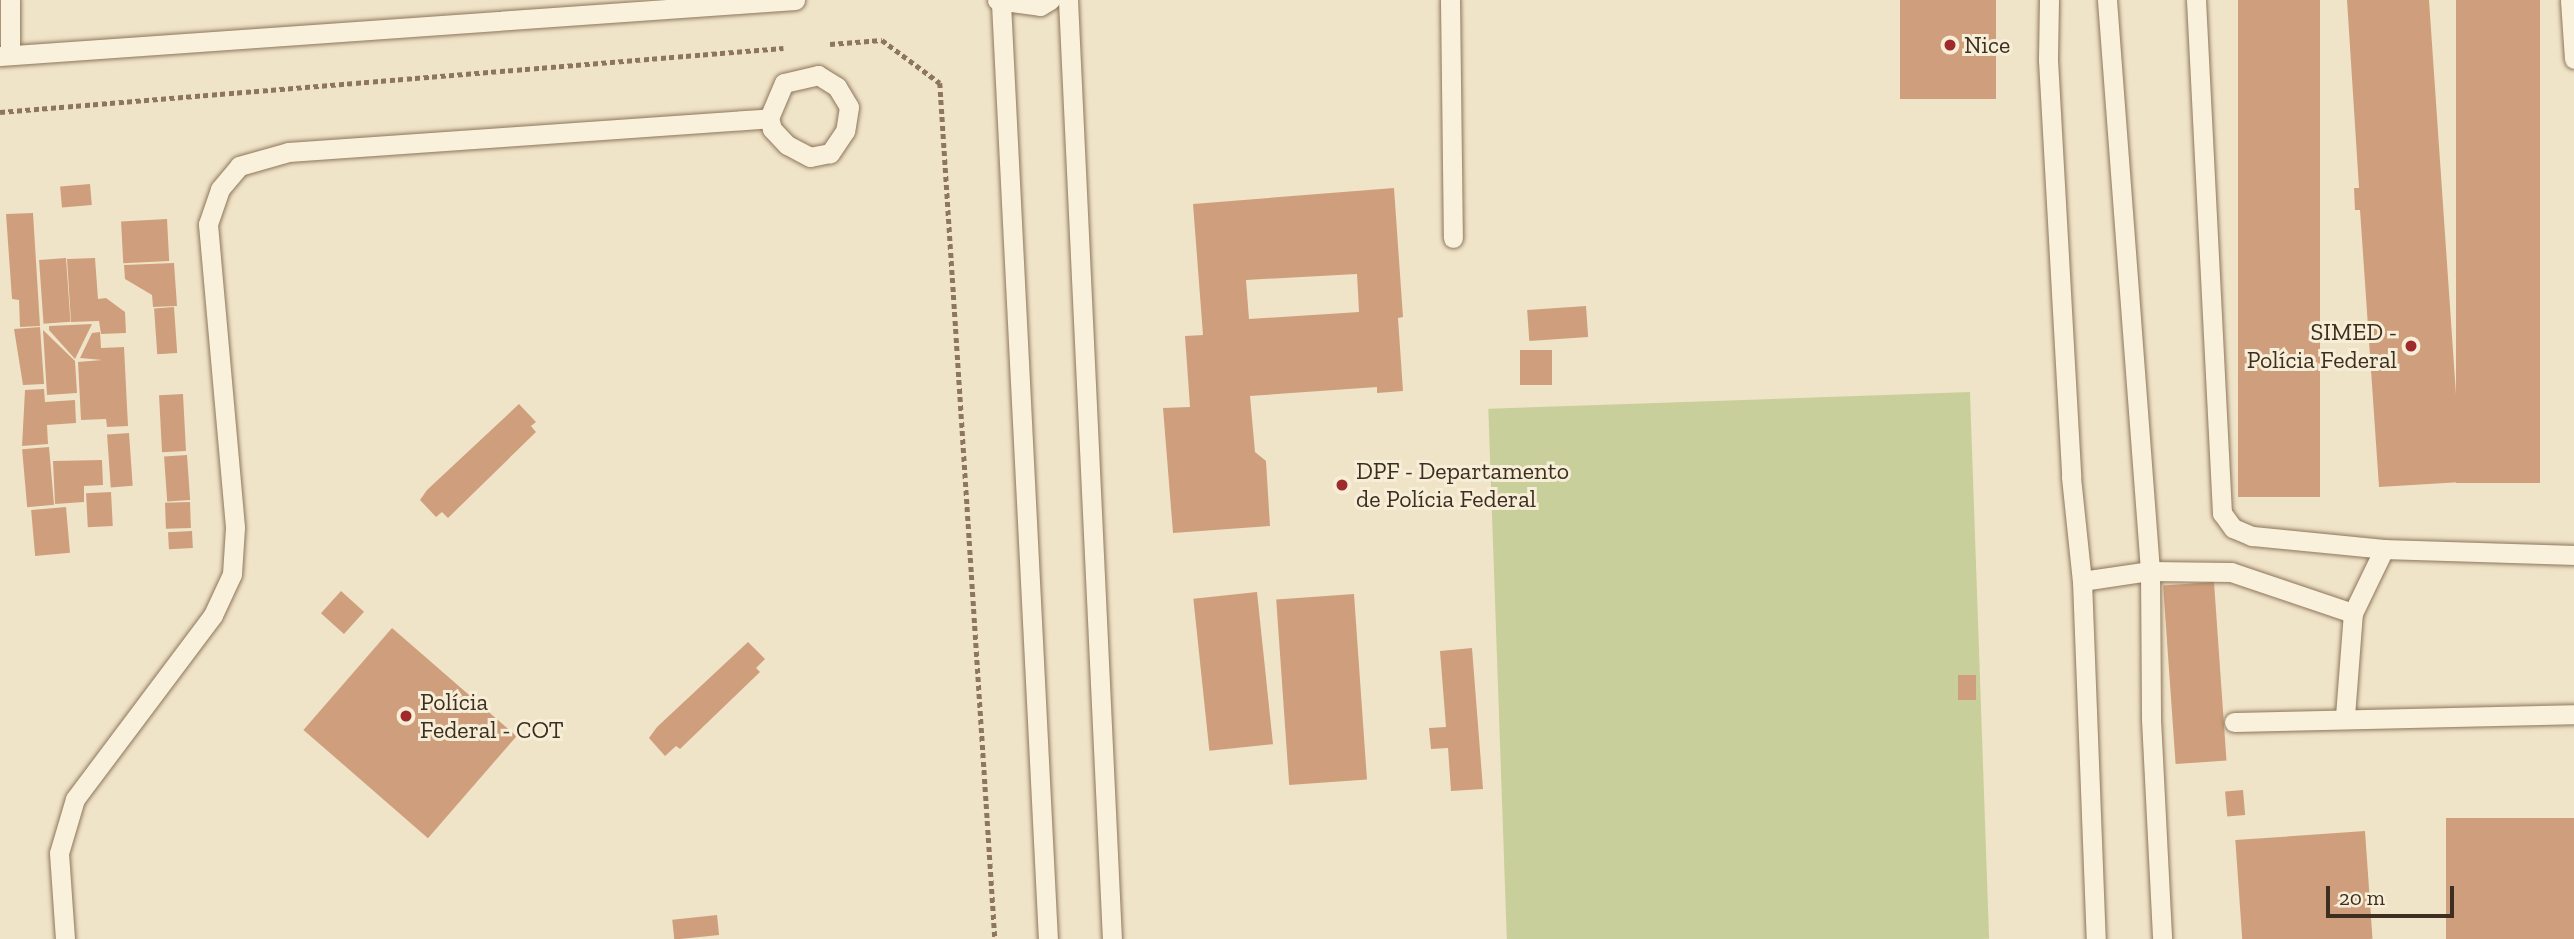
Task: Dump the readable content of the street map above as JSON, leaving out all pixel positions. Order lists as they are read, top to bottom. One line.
{"places":["Nice","SIMED - Polícia Federal","DPF - Departamento de Polícia Federal","Polícia Federal - COT"],"scale_bar":"20 m"}
